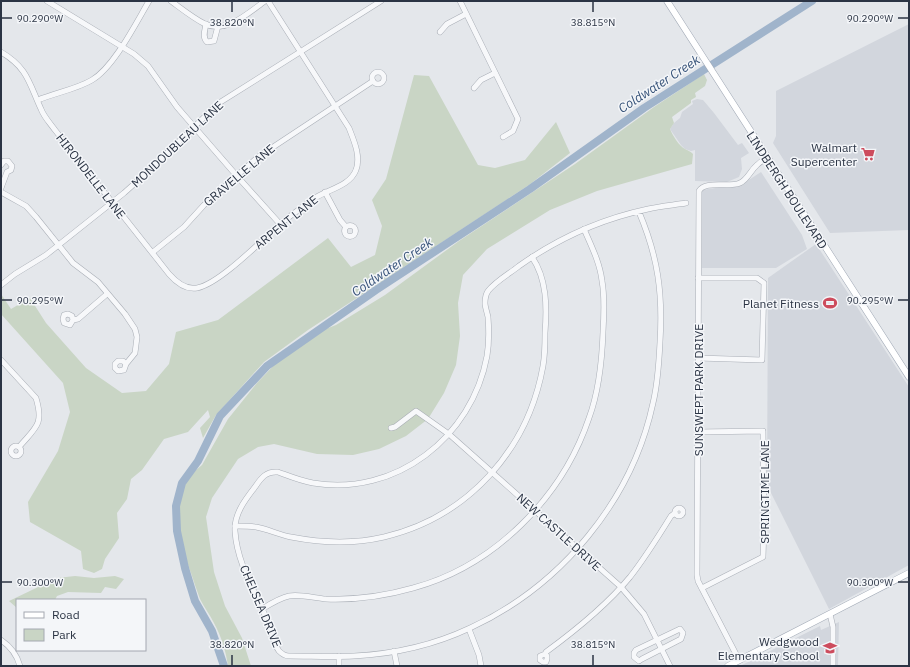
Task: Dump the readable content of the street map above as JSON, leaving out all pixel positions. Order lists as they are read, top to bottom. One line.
{"streets":{"main road":["LINDBERGH BOULEVARD"],"street":["MONDOUBLEAU LANE","GRAVELLE LANE","HIRONDELLE LANE","ARPENT LANE","SUNSWEPT PARK DRIVE","SPRINGTIME LANE","NEW CASTLE DRIVE","CHELSEA DRIVE"]},"crossings":[["MONDOUBLEAU LANE","HIRONDELLE LANE"],["MONDOUBLEAU LANE","ARPENT LANE"],["GRAVELLE LANE","HIRONDELLE LANE"],["GRAVELLE LANE","ARPENT LANE"],["HIRONDELLE LANE","ARPENT LANE"],["LINDBERGH BOULEVARD","SUNSWEPT PARK DRIVE"],["SUNSWEPT PARK DRIVE","SPRINGTIME LANE"],["NEW CASTLE DRIVE","CHELSEA DRIVE"]],"water":["Coldwater Creek"],"places":{"supermarket":["Walmart Supercenter"],"sports":["Planet Fitness"],"school or university":["Wedgwood Elementary School"]},"legend":["Road","Park"],"coordinates":["90.290°W","38.820°N","38.815°N","90.295°W","90.300°W"]}
